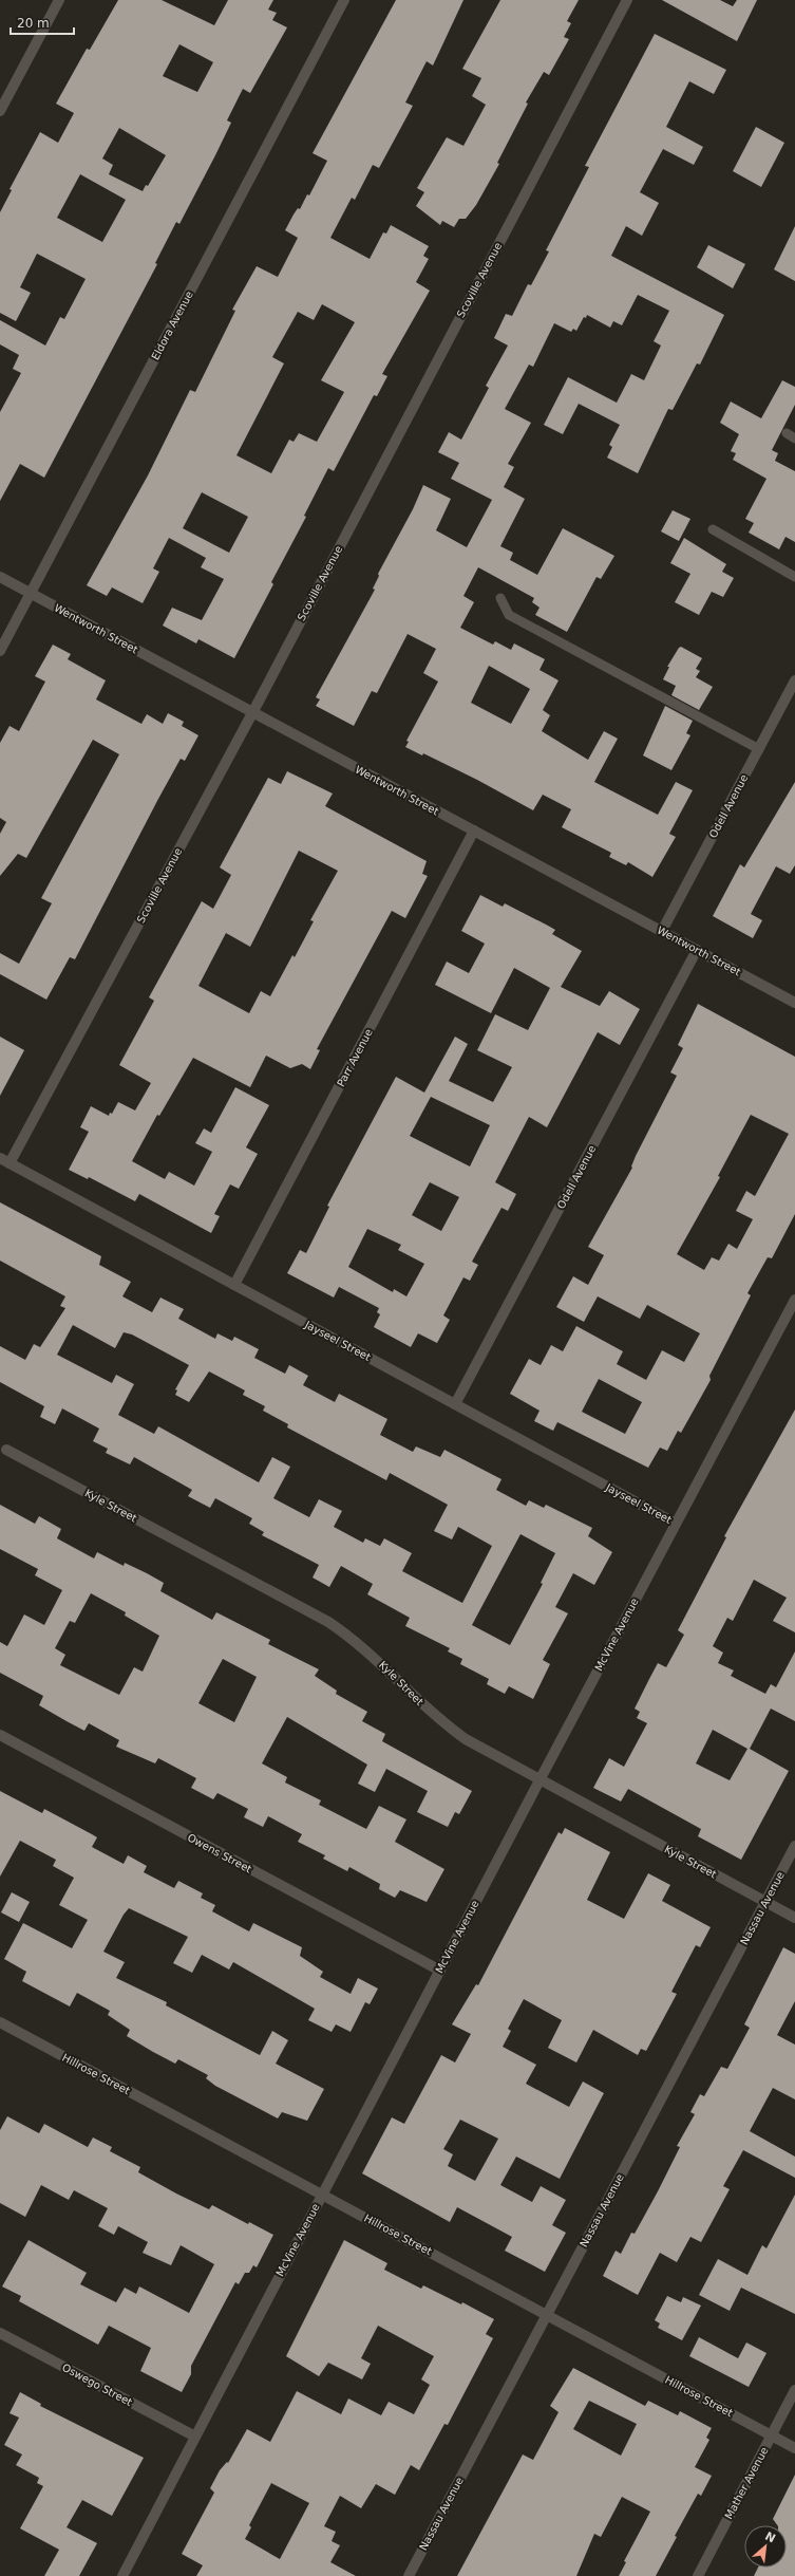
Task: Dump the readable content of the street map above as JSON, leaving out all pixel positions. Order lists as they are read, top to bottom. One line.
{"streets":{"street":["Scoville Avenue","Eldora Avenue","Wentworth Street","Odell Avenue","Parr Avenue","Jayseel Street","Kyle Street","McVine Avenue","Owens Street","Nassau Avenue","Hillrose Street","Oswego Street","Mather Avenue"]},"crossings":[["Scoville Avenue","Wentworth Street"],["Scoville Avenue","Jayseel Street"],["Eldora Avenue","Wentworth Street"],["Wentworth Street","Odell Avenue"],["Wentworth Street","Parr Avenue"],["Odell Avenue","Jayseel Street"],["Parr Avenue","Jayseel Street"],["Jayseel Street","McVine Avenue"],["Kyle Street","McVine Avenue"],["Kyle Street","Nassau Avenue"],["McVine Avenue","Owens Street"],["McVine Avenue","Hillrose Street"],["McVine Avenue","Oswego Street"],["Nassau Avenue","Hillrose Street"],["Hillrose Street","Mather Avenue"]],"scale_bar":"20 m","north":"top right"}
